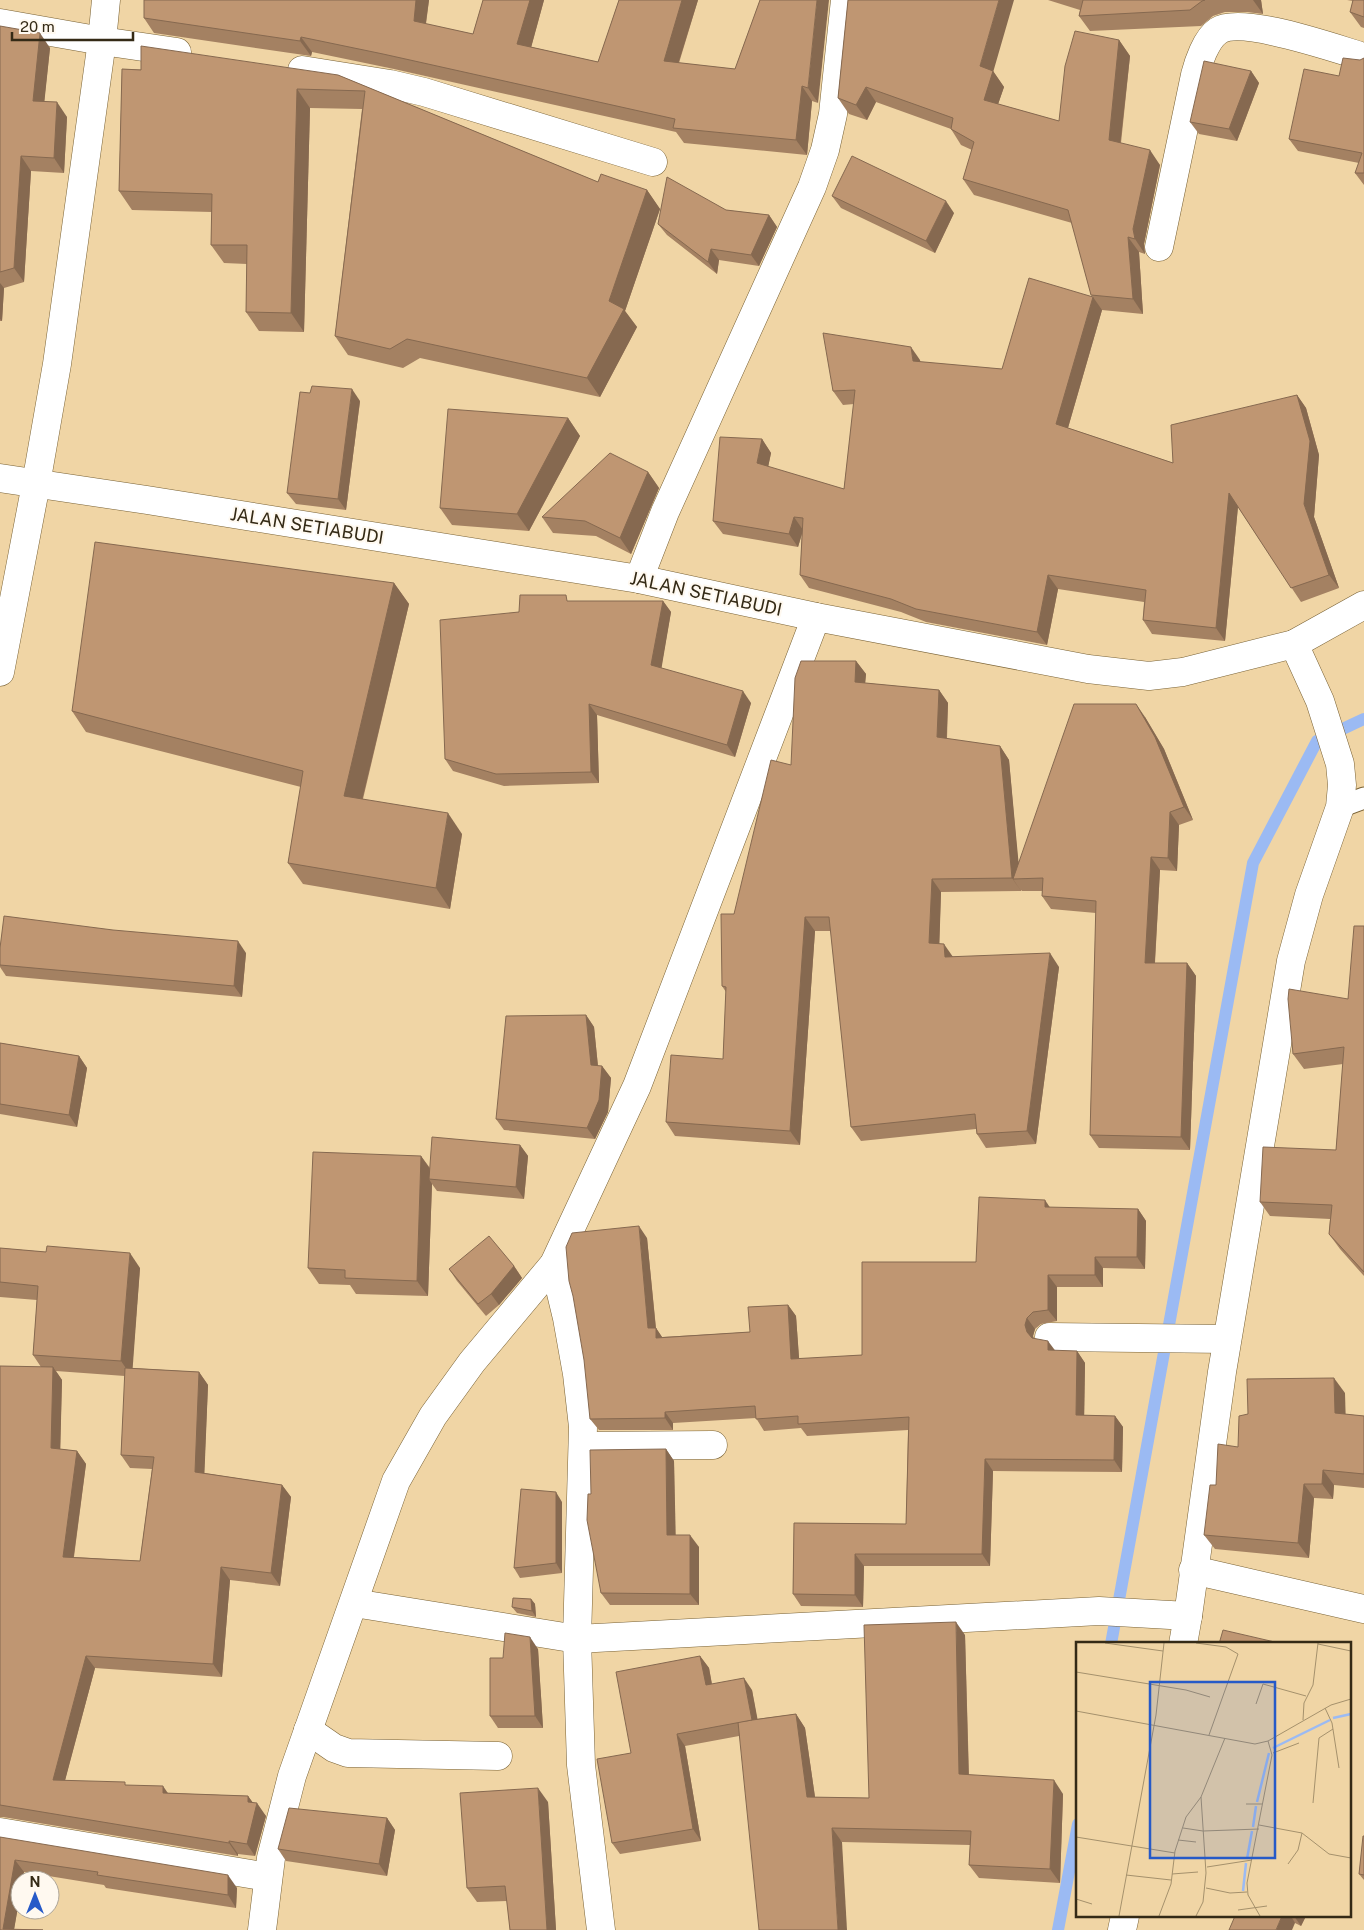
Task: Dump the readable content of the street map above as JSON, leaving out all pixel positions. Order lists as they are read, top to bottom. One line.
{"streets":{"street":["JALAN SETIABUDI"]},"scale_bar":"20 m","north":"top"}
